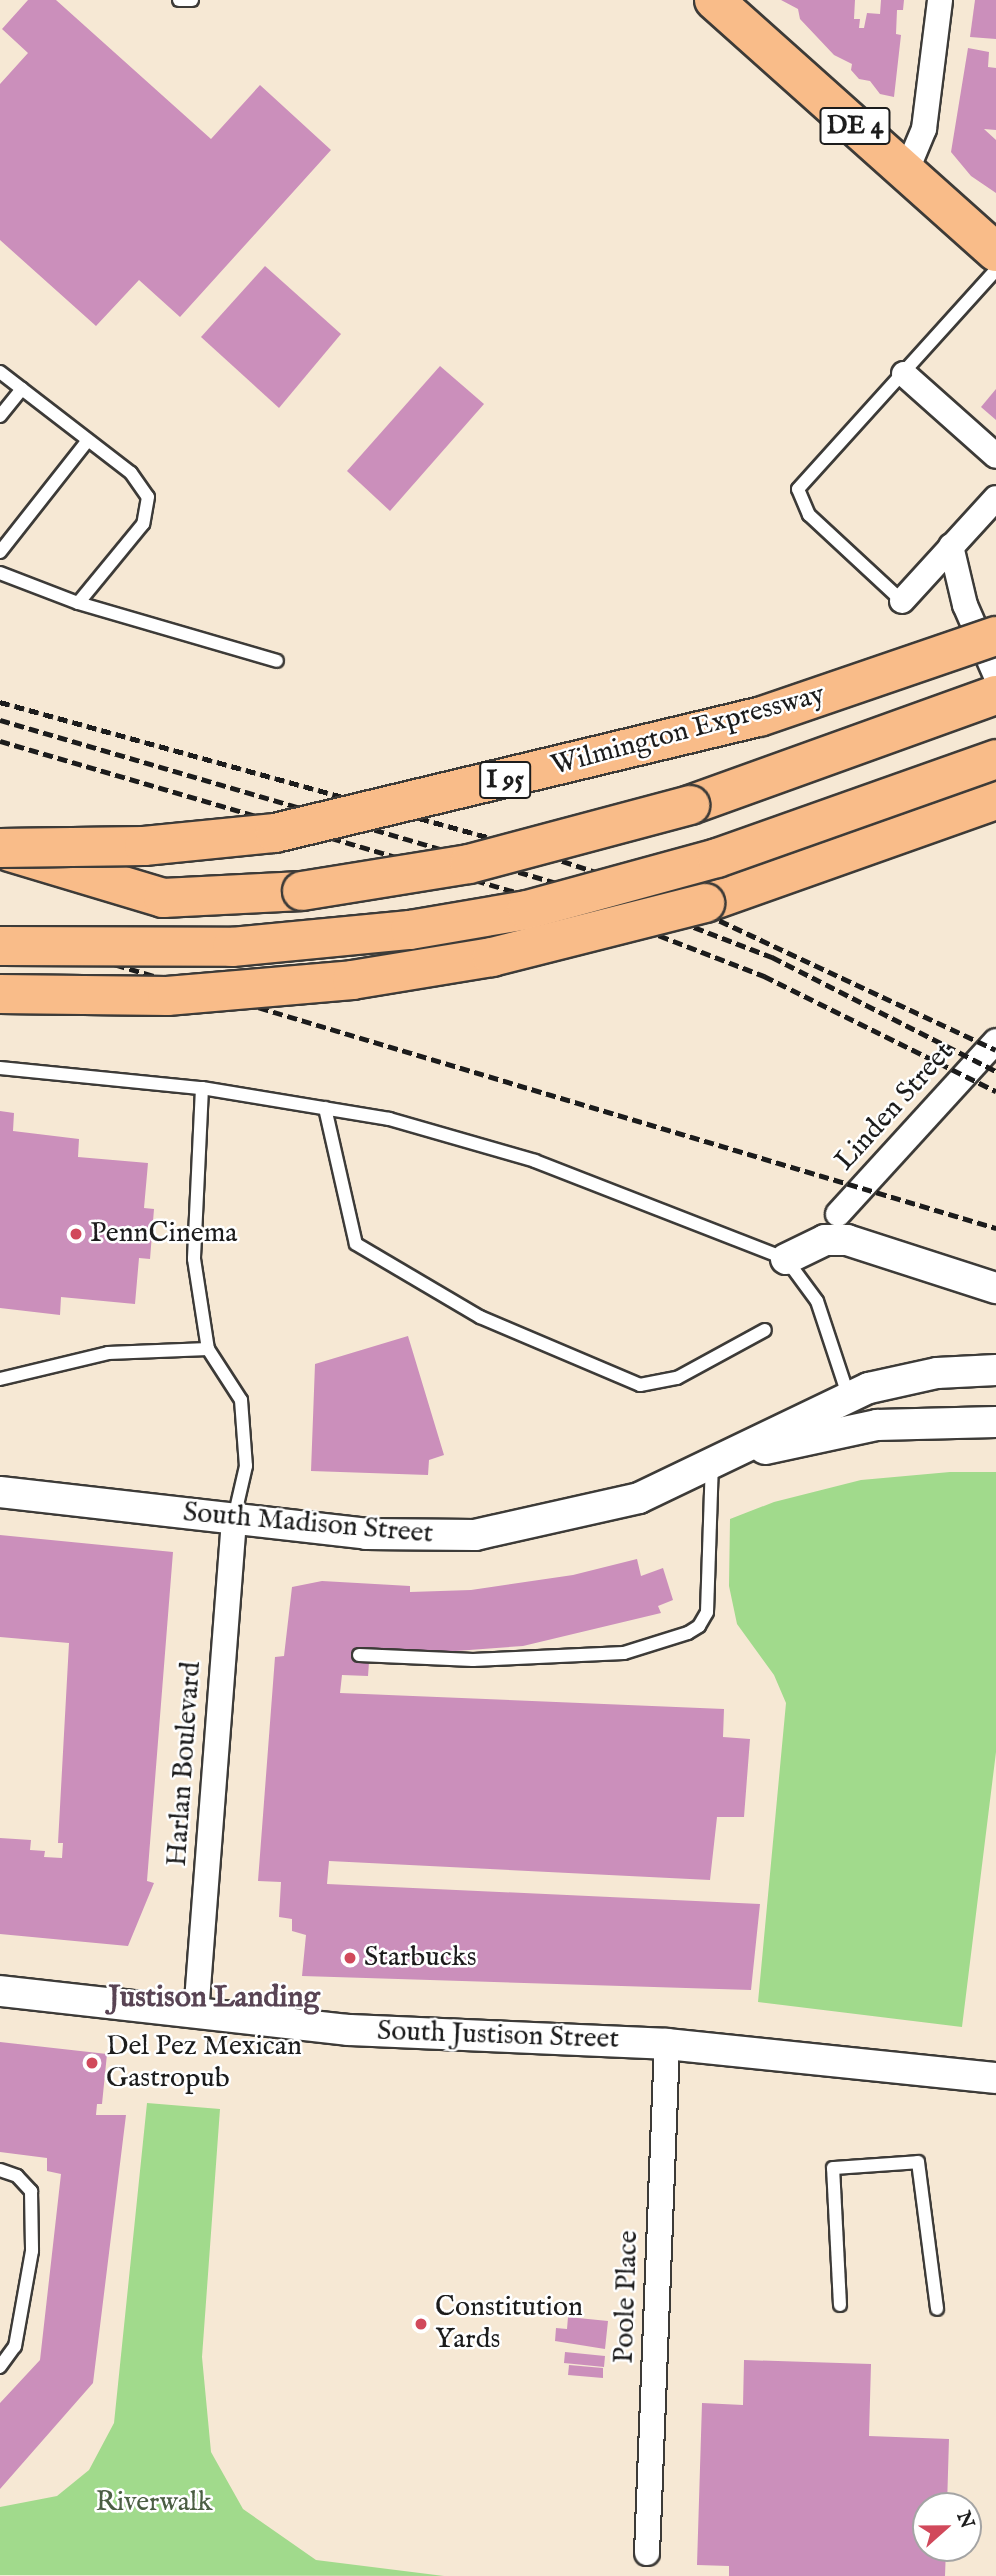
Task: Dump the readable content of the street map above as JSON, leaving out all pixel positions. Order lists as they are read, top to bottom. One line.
{"streets":{"main road":["DE 4","Wilmington Expressway","I 95"],"street":["Linden Street","South Madison Street","Harlan Boulevard","South Justison Street","Poole Place"]},"crossings":[["South Madison Street","Harlan Boulevard"],["Harlan Boulevard","South Justison Street"],["South Justison Street","Poole Place"]],"districts":["Justison Landing"],"parks":["Riverwalk"],"places":["PennCinema","Starbucks","Del Pez Mexican Gastropub","Constitution Yards"],"north":"right"}
